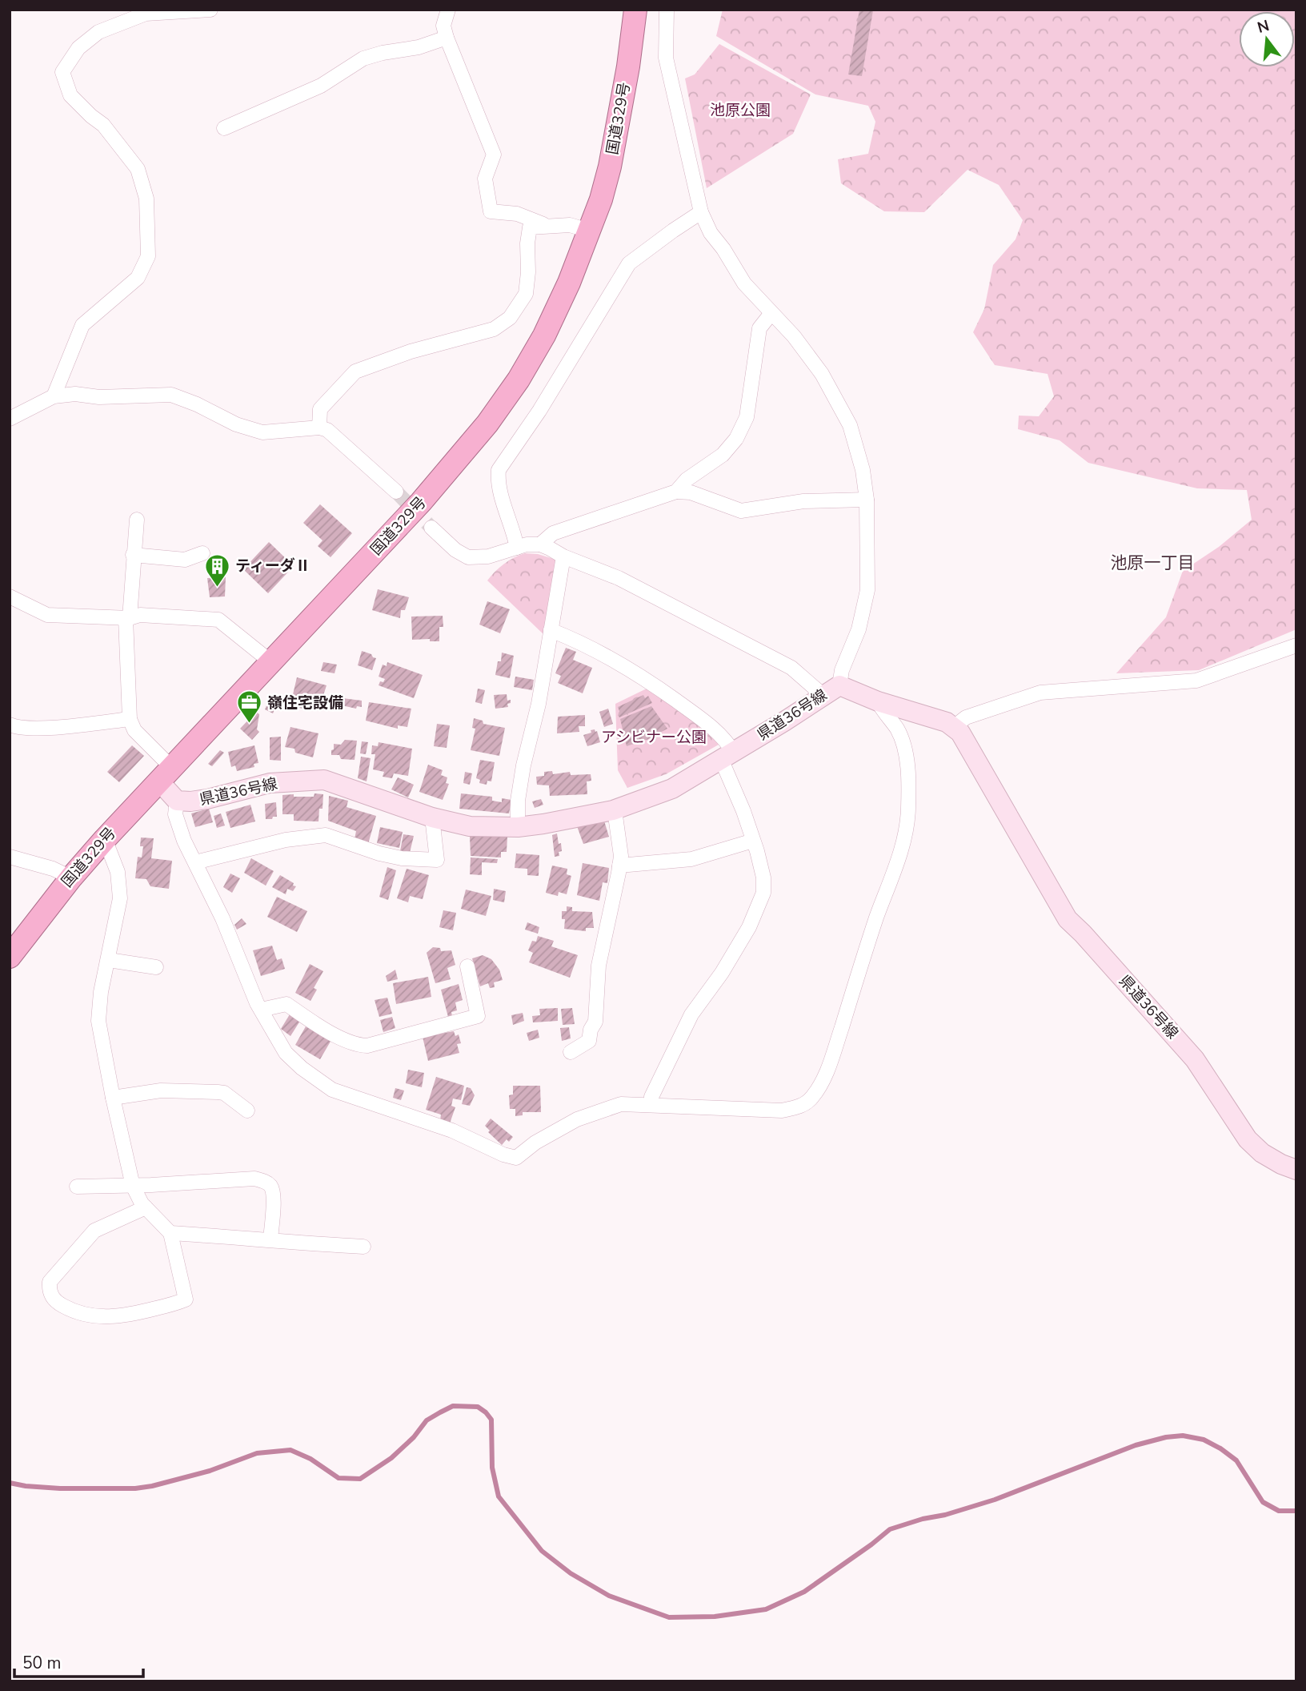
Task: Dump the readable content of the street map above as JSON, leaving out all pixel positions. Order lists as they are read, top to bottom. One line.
{"streets":{"highway":["国道329号"],"main road":["県道36号線"]},"crossings":[["国道329号","県道36号線"]],"districts":["池原一丁目"],"parks":["池原公園","アシビナー公園"],"places":{"building":["ティーダⅡ"],"office":["嶺住宅設備"]},"scale_bar":"50 m","north":"top"}
